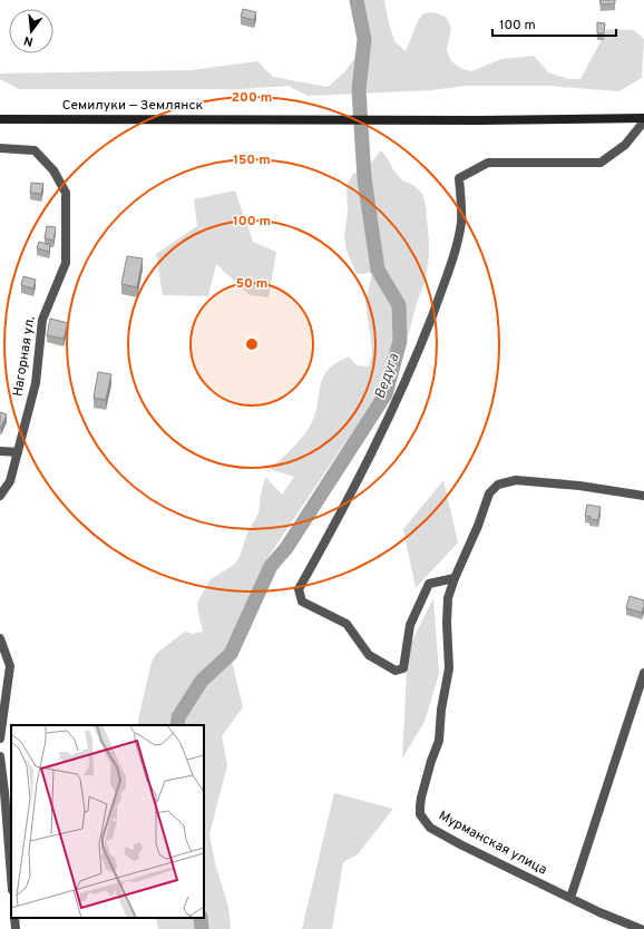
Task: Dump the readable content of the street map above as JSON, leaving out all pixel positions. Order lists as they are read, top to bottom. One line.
{"streets":{"main road":["Семилуки — Землянск"],"street":["Нагорная ул.","Мурманская улица"]},"water":["Ведуга"],"scale_bar":"100 m","north":"bottom","rings":["200 m","150 m","100 m","50 m"]}
